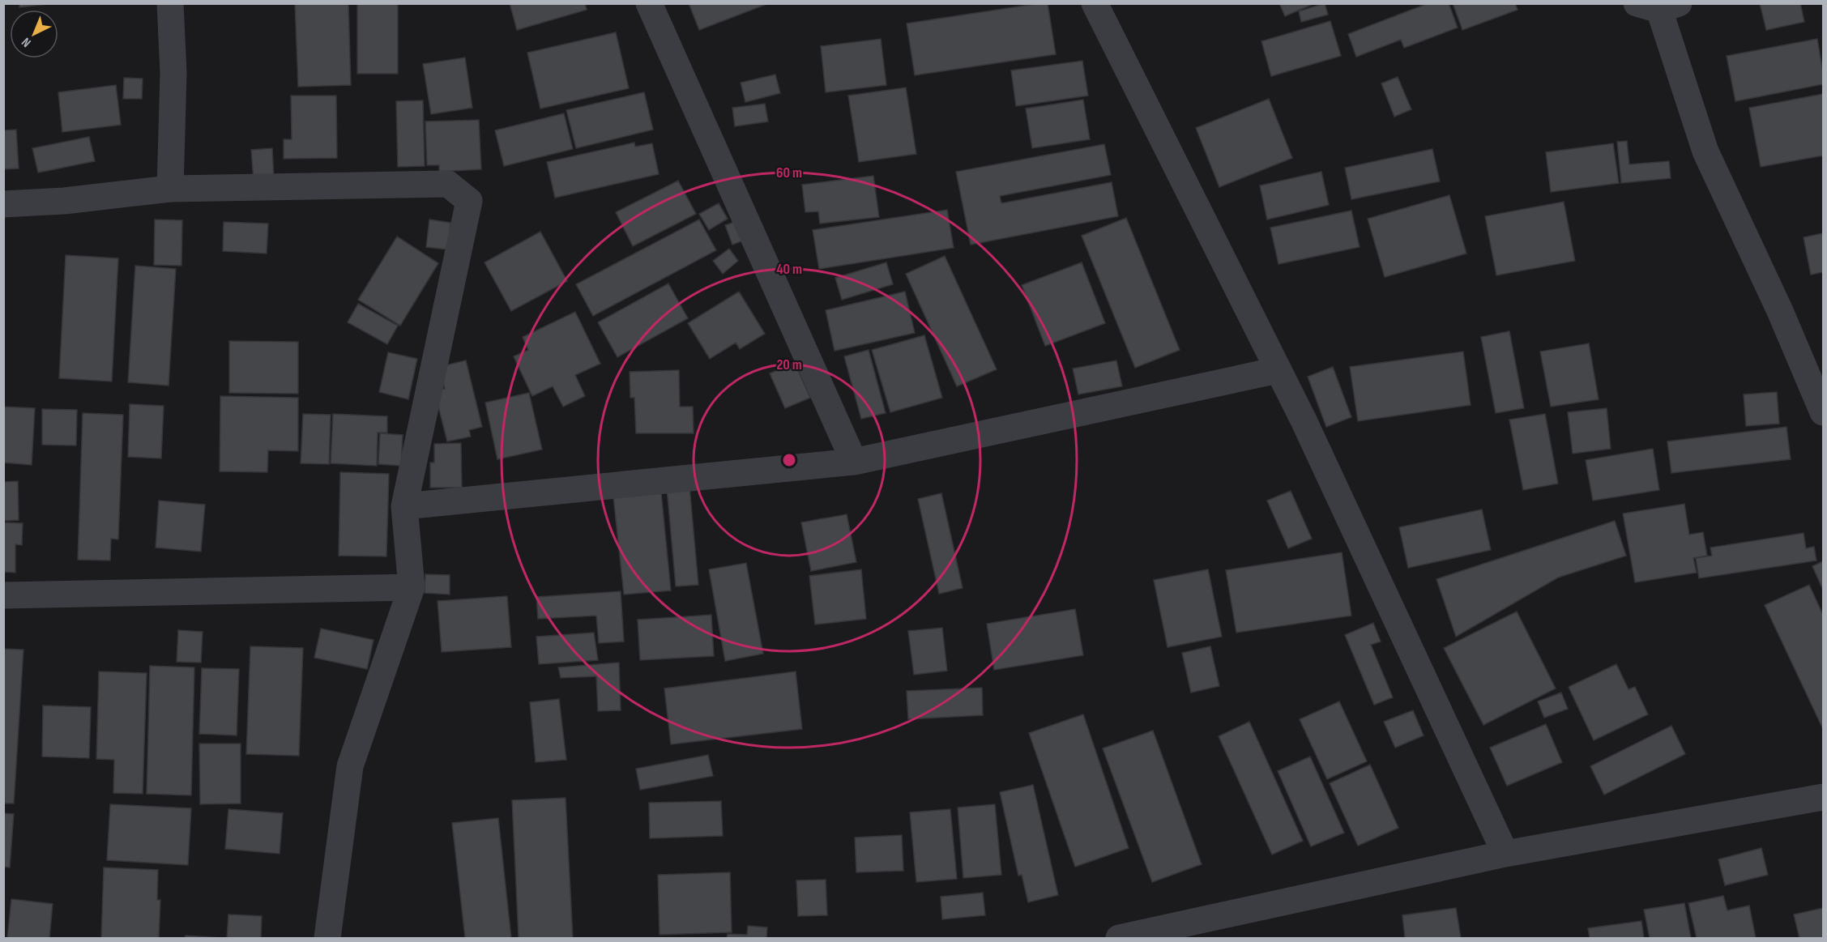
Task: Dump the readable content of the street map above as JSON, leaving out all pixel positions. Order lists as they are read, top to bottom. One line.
{"north":"bottom left","rings":["60 m","40 m","20 m"]}
